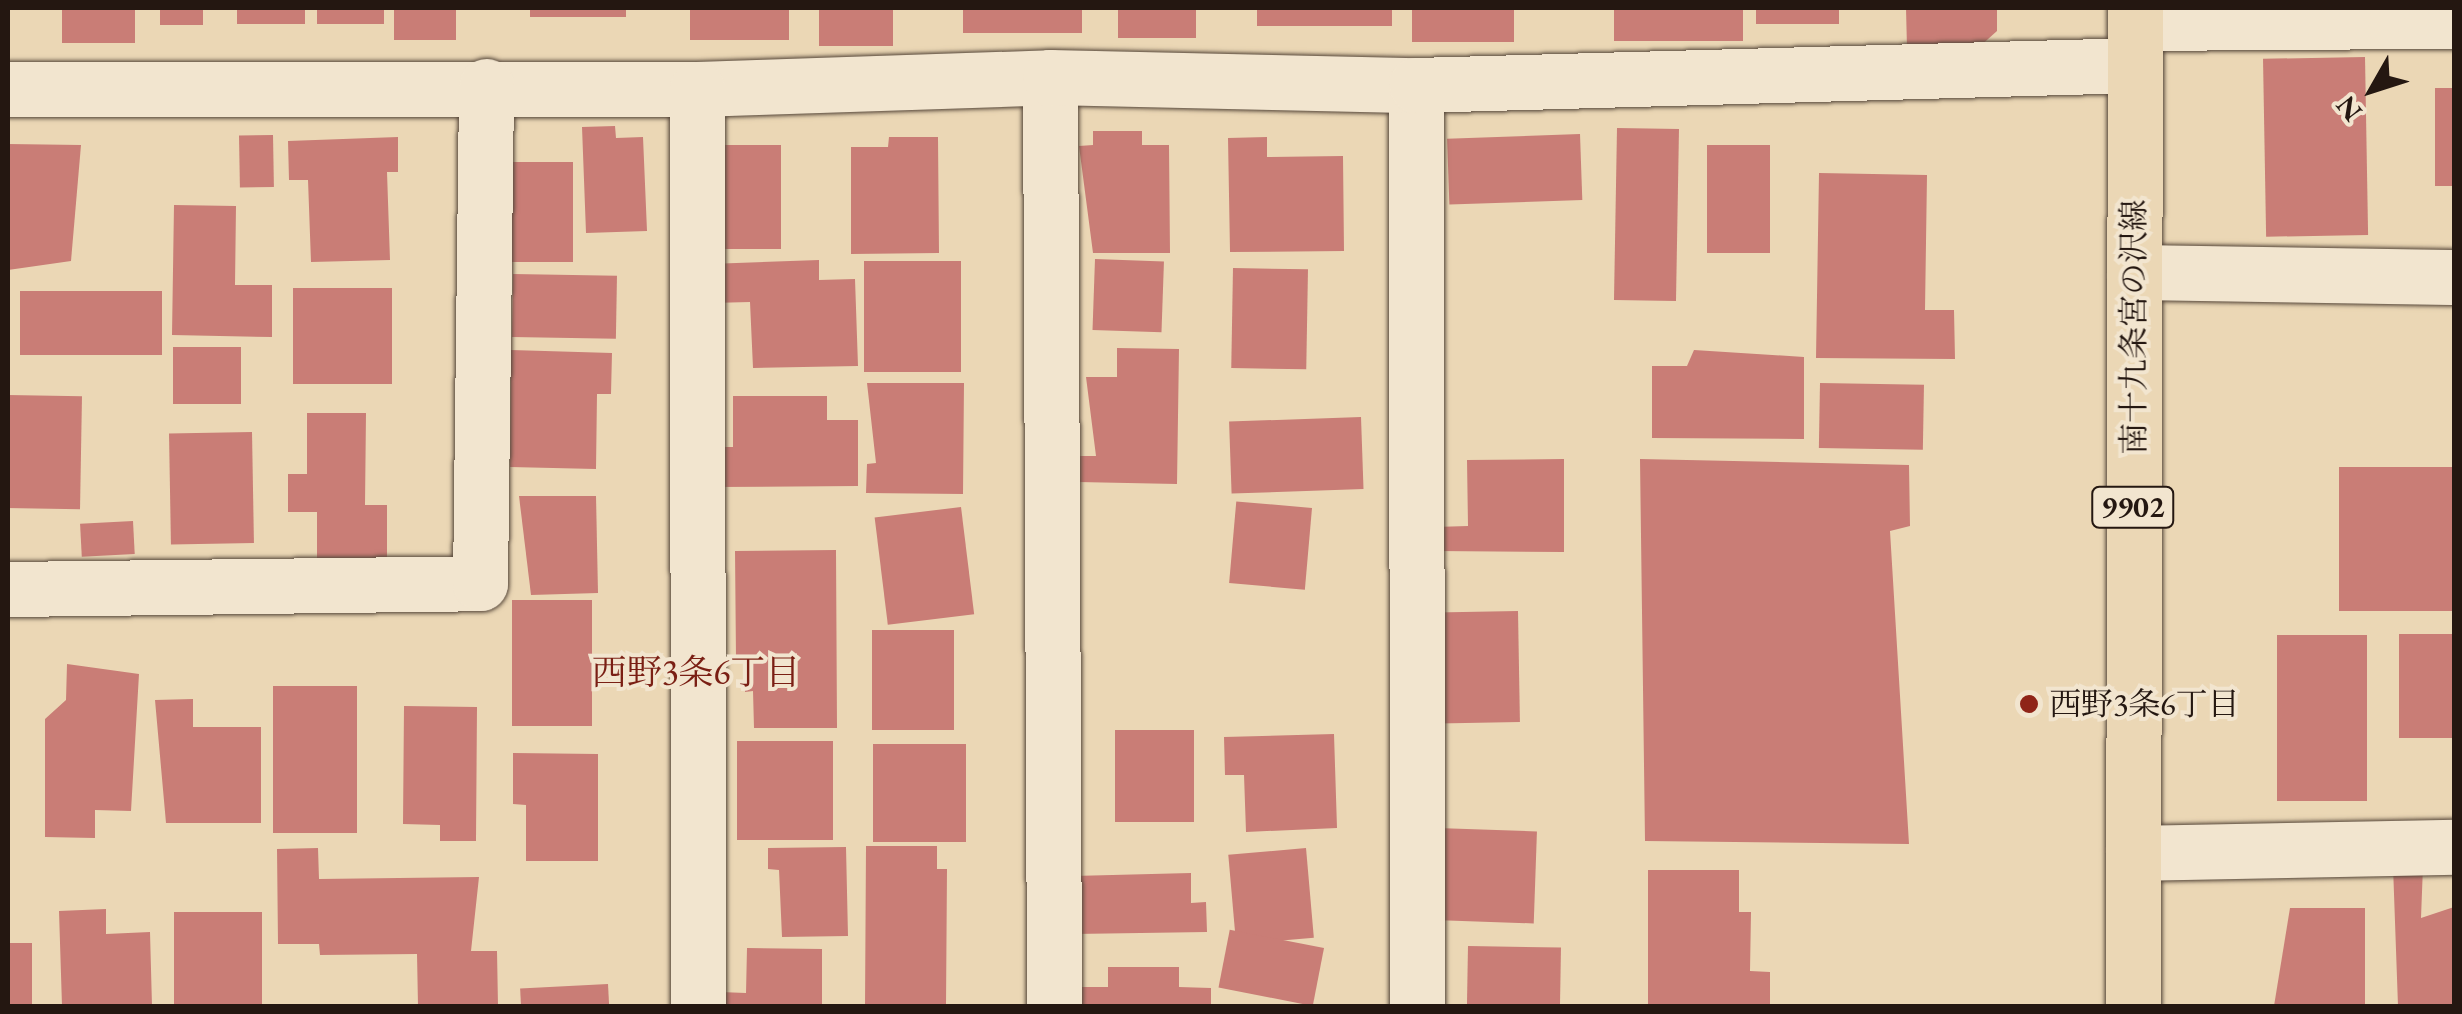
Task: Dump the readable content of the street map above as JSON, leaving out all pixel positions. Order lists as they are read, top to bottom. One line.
{"streets":{"main road":["南十九条宮の沢線","9902"]},"districts":["西野3条6丁目"],"places":["西野3条6丁目"],"north":"bottom left"}
